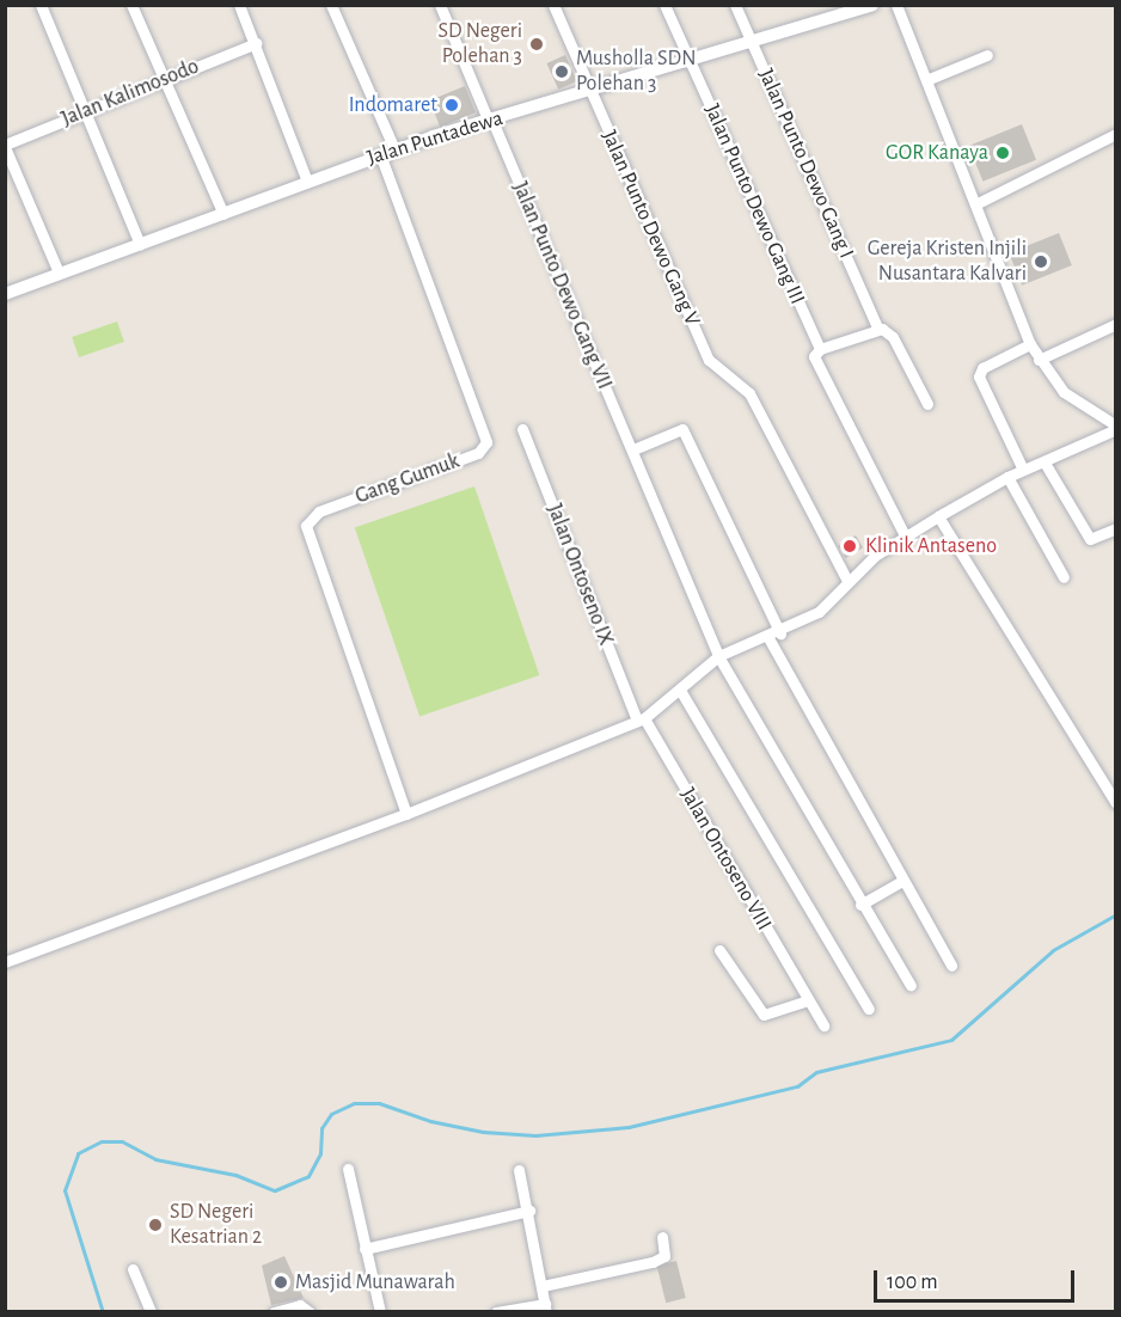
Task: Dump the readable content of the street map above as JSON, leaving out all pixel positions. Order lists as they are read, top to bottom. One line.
{"streets":{"street":["Jalan Kalimosodo","Jalan Puntadewa","Jalan Punto Dewo Gang I","Jalan Punto Dewo Gang III","Jalan Punto Dewo Gang V","Jalan Punto Dewo Gang VII","Gang Gumuk","Jalan Ontoseno IX","Jalan Ontoseno VIII"]},"crossings":[["Jalan Puntadewa","Jalan Punto Dewo Gang I"],["Jalan Puntadewa","Jalan Punto Dewo Gang III"],["Jalan Puntadewa","Jalan Punto Dewo Gang V"],["Jalan Puntadewa","Jalan Punto Dewo Gang VII"],["Jalan Puntadewa","Gang Gumuk"],["Jalan Ontoseno IX","Jalan Ontoseno VIII"]],"places":["SD Negeri Polehan 3","Musholla SDN Polehan 3","Indomaret","GOR Kanaya","Gereja Kristen Injili Nusantara Kalvari","Klinik Antaseno","SD Negeri Kesatrian 2","Masjid Munawarah"],"scale_bar":"100 m"}
